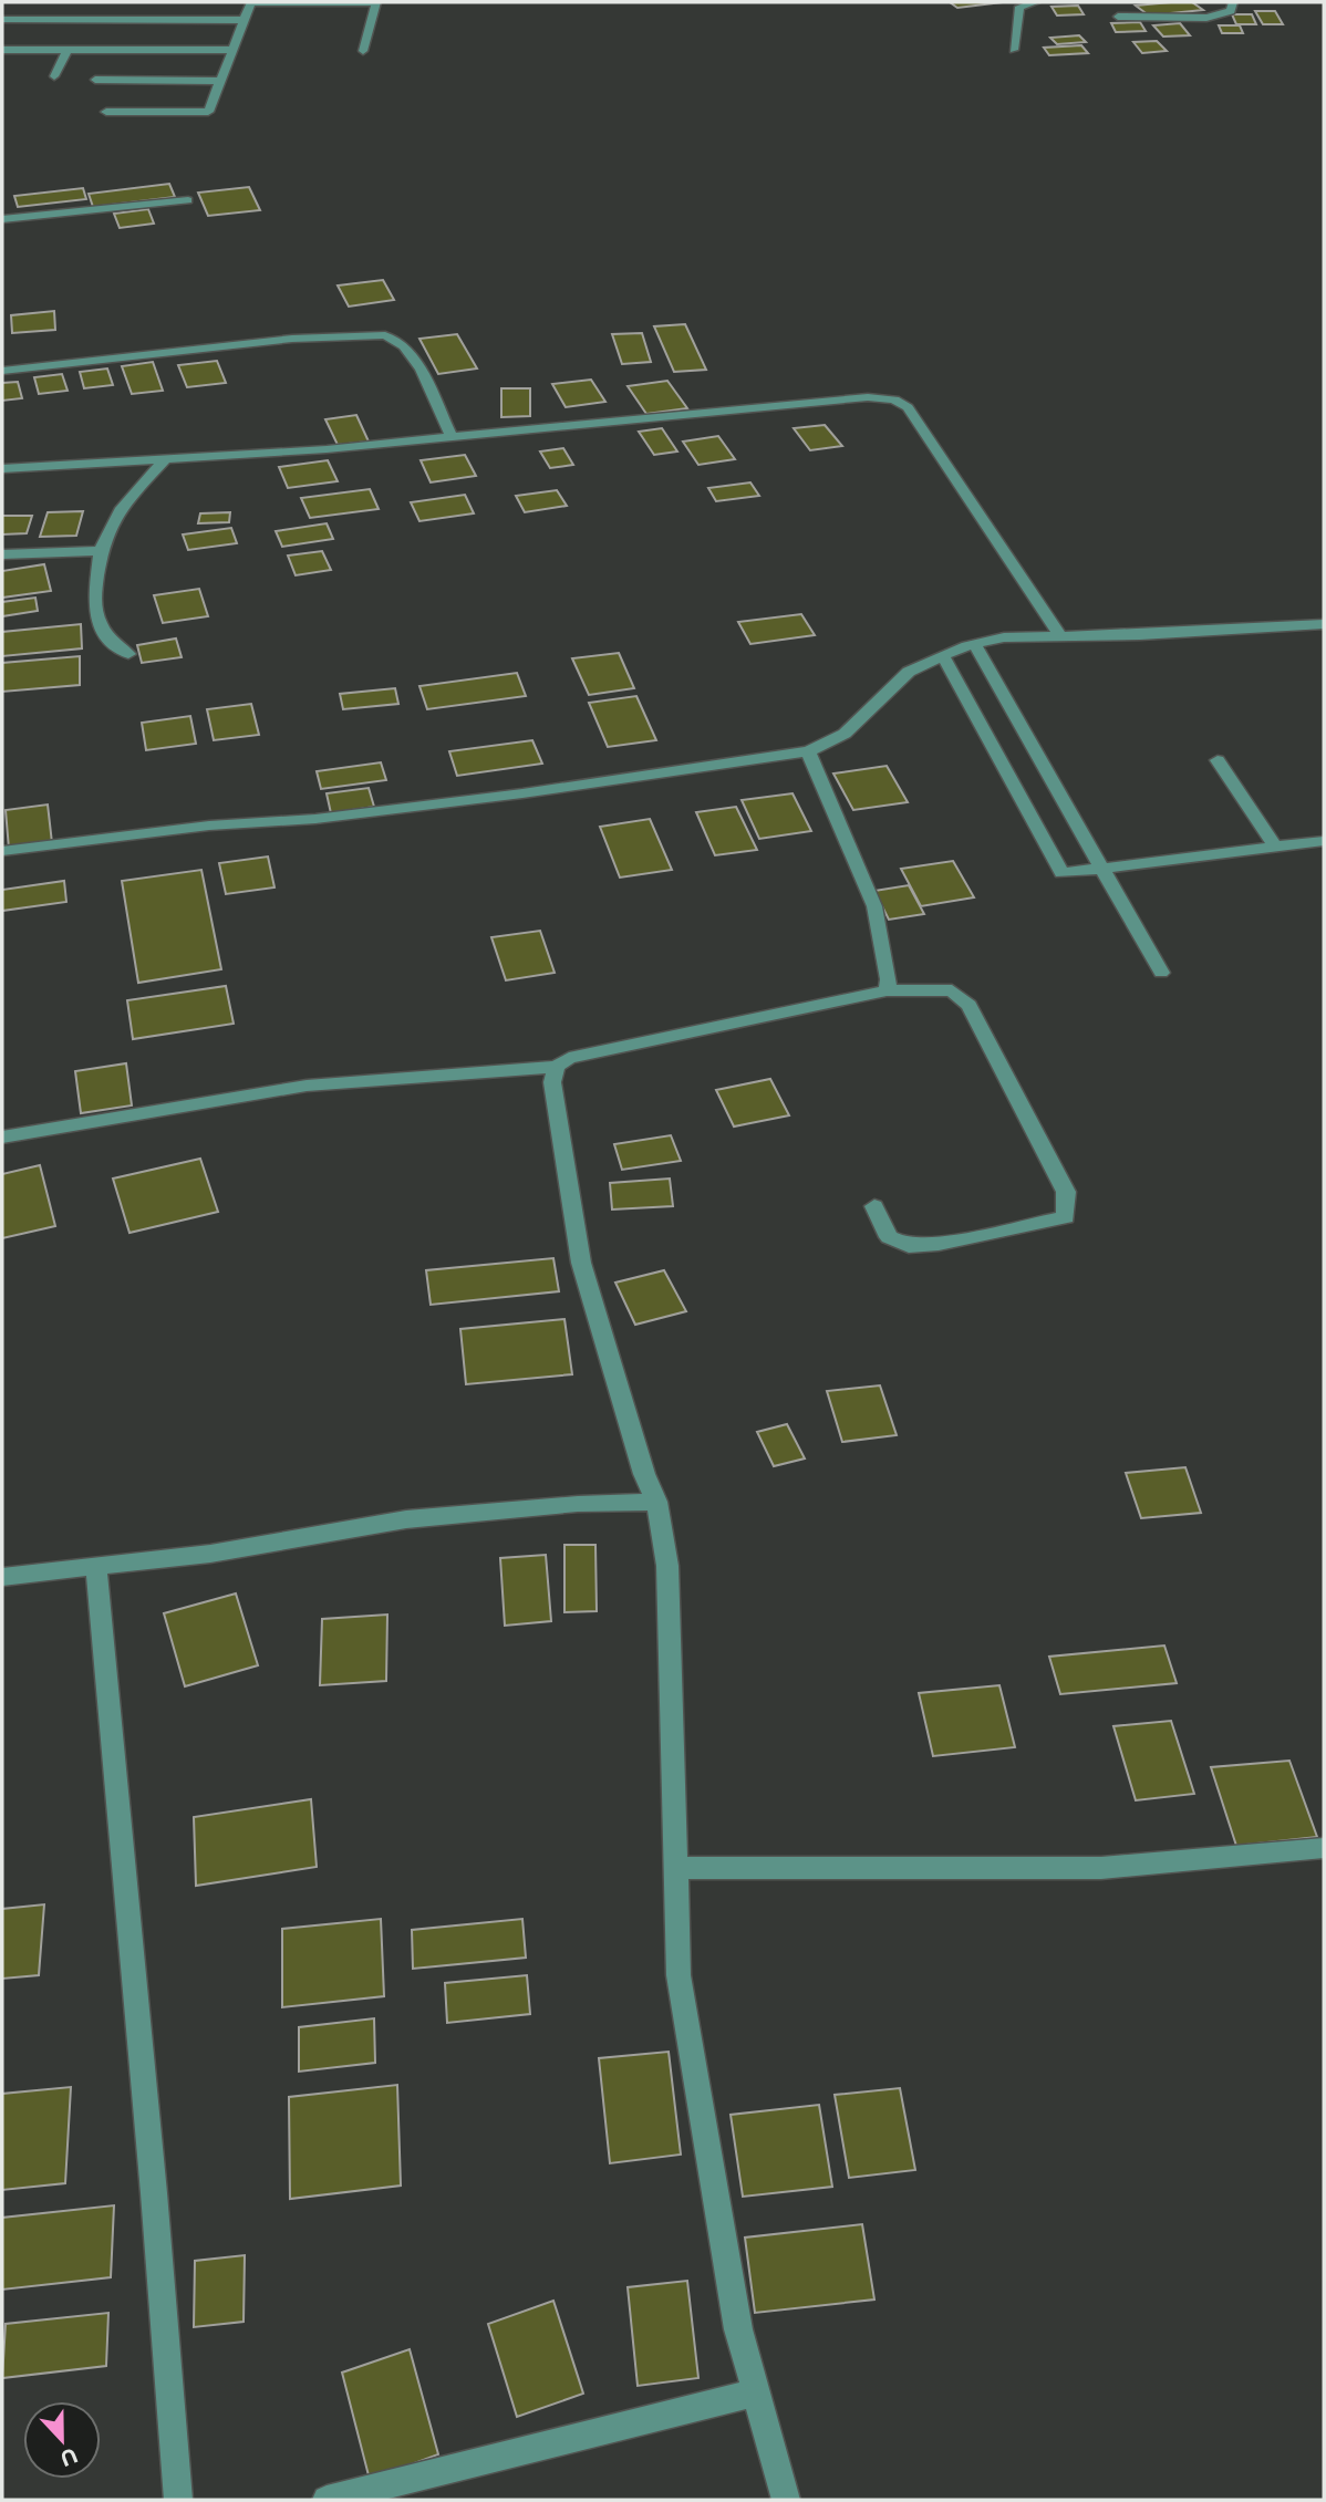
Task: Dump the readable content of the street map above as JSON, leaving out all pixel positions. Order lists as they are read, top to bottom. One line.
{"north":"bottom"}
